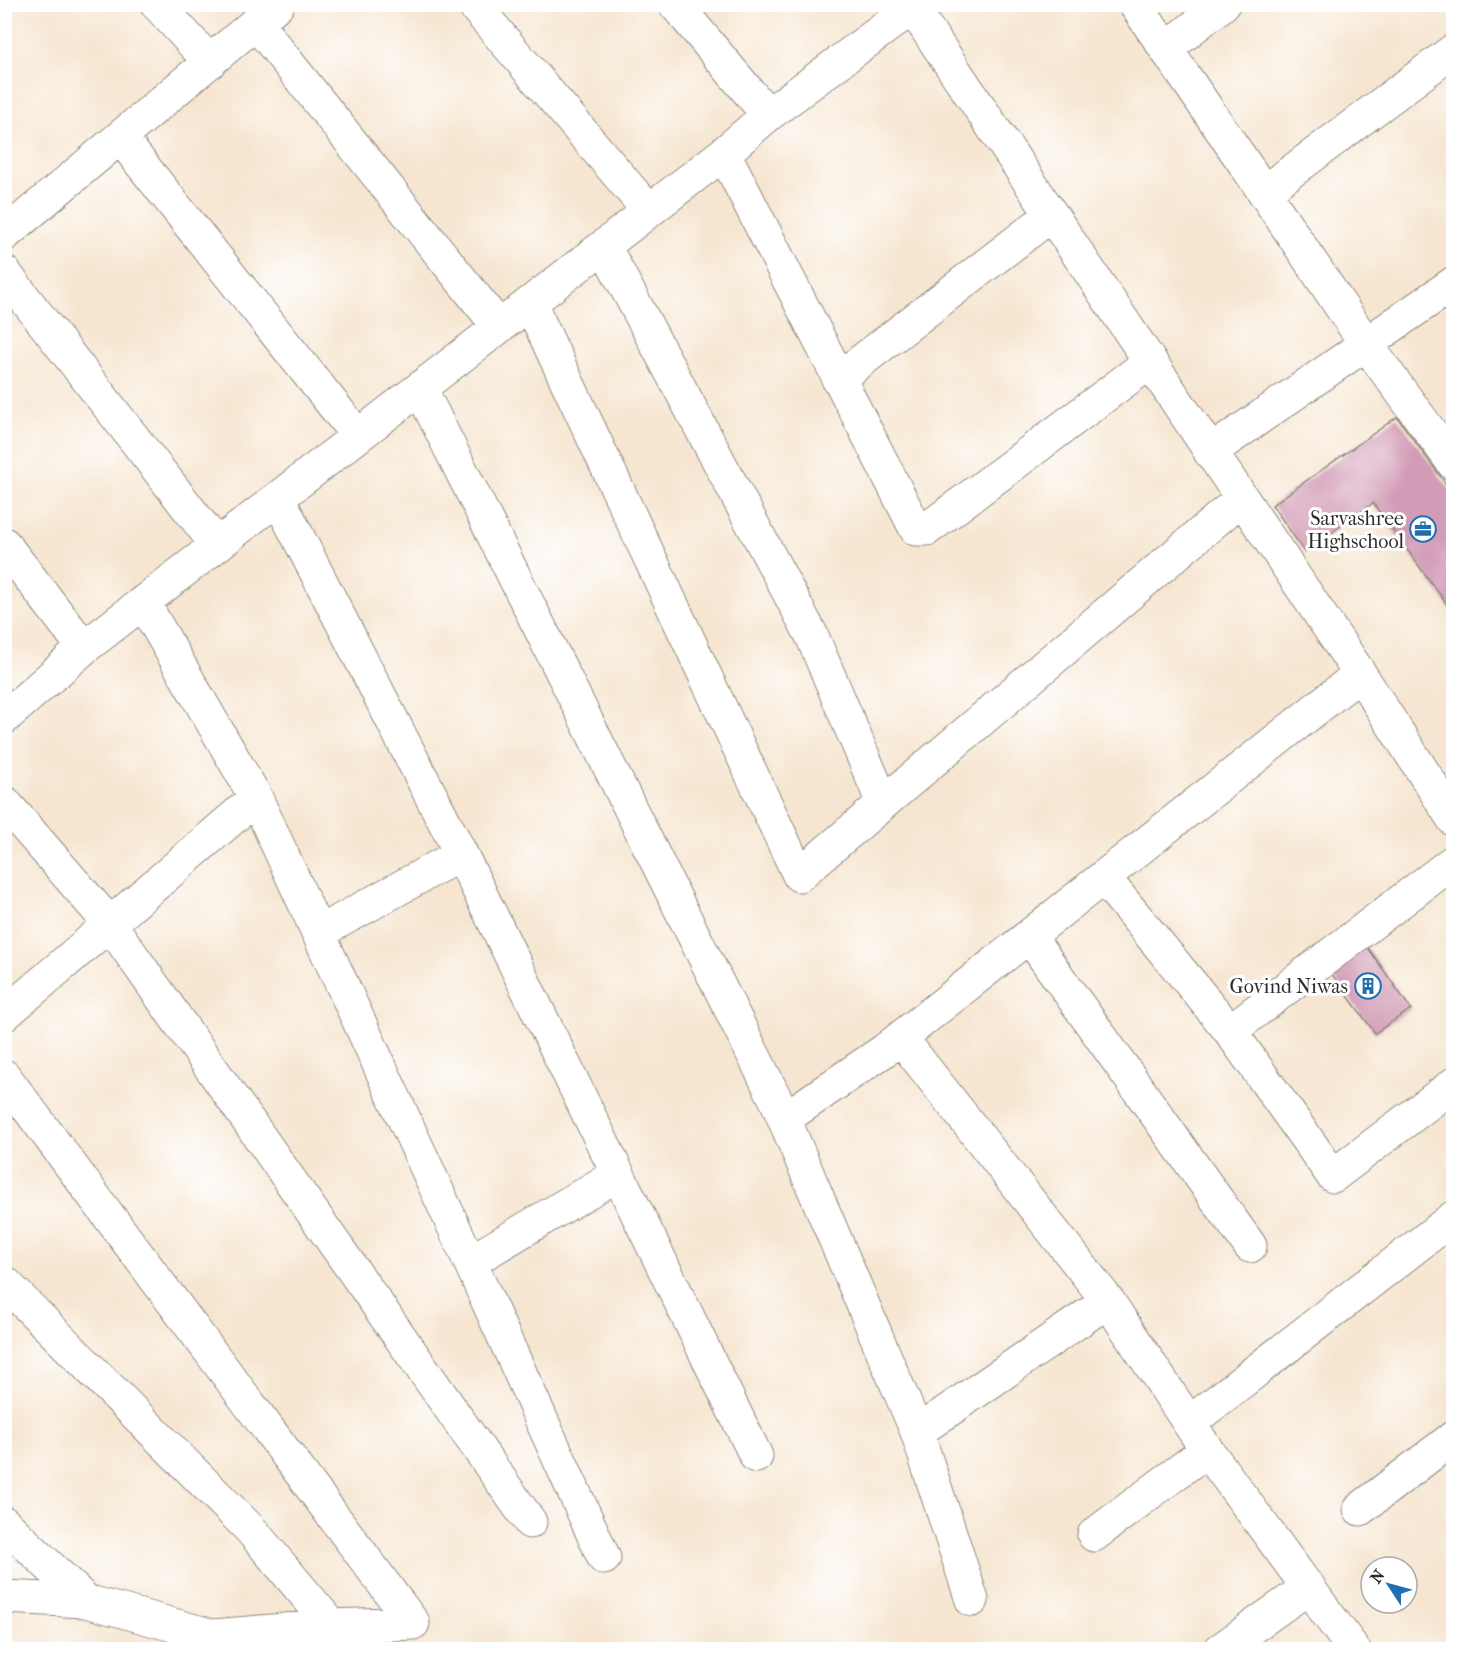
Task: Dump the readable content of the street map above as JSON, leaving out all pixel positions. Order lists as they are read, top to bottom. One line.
{"places":{"office":["Sarvashree Highschool"],"building":["Govind Niwas"]},"north":"top left"}
